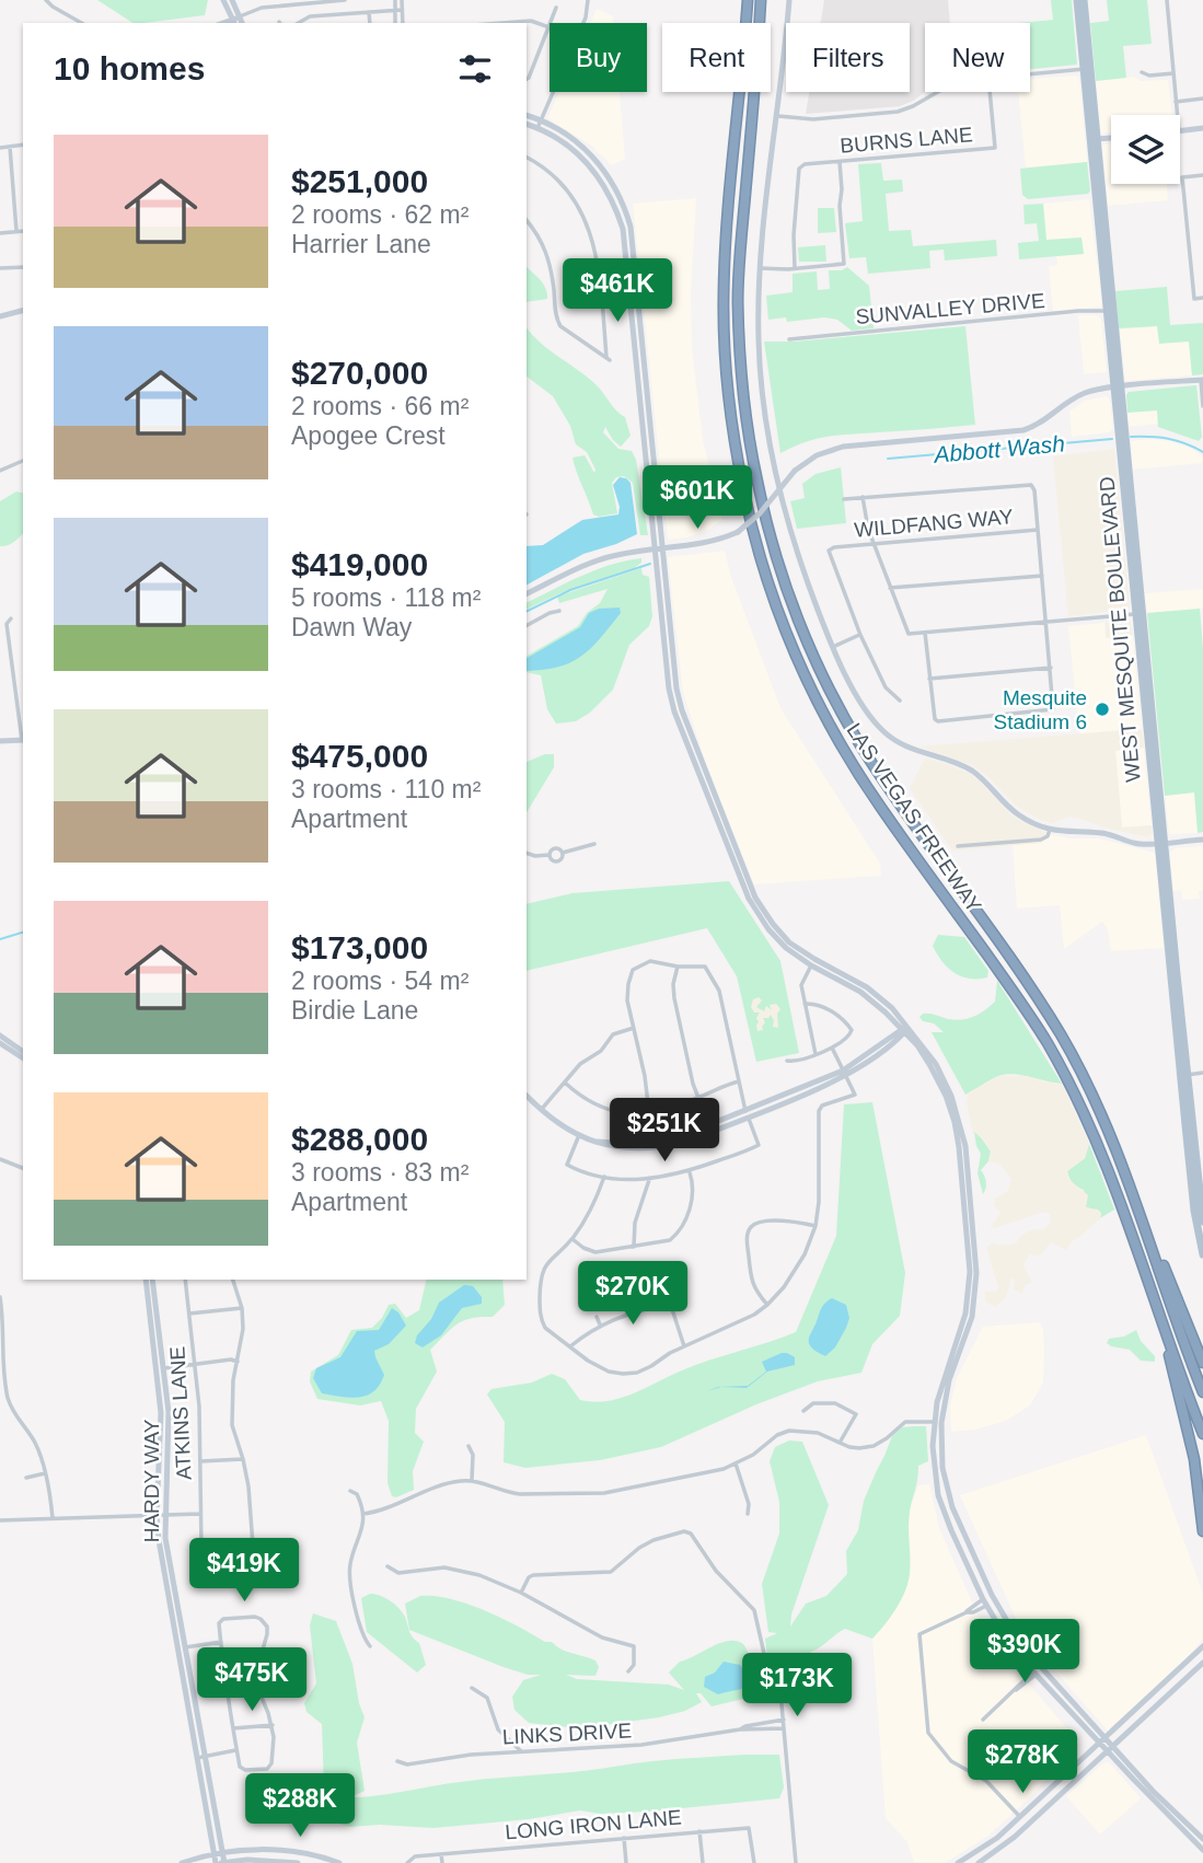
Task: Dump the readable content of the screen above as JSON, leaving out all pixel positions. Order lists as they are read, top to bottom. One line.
{"streets":{"highway":["LAS VEGAS FREEWAY"],"main road":["WEST MESQUITE BOULEVARD","HARDY WAY"],"street":["BURNS LANE","SUNVALLEY DRIVE","WILDFANG WAY","ATKINS LANE","LINKS DRIVE","LONG IRON LANE"]},"crossings":[["SUNVALLEY DRIVE","WEST MESQUITE BOULEVARD"]],"water":["Abbott Wash"],"places":["Mesquite Stadium 6"],"page":{"chip":["Buy","Rent","Filters","New"],"heading":"10 homes","list":[{"name":"$251,000","note":"2 rooms · 62 m² · Harrier Lane"},{"name":"$270,000","note":"2 rooms · 66 m² · Apogee Crest"},{"name":"$419,000","note":"5 rooms · 118 m² · Dawn Way"},{"name":"$475,000","note":"3 rooms · 110 m² · Apartment"},{"name":"$173,000","note":"2 rooms · 54 m² · Birdie Lane"},{"name":"$288,000","note":"3 rooms · 83 m² · Apartment"}],"price":["$461K","$601K","$251K","$270K","$419K","$390K","$475K","$173K","$278K","$288K"]}}
